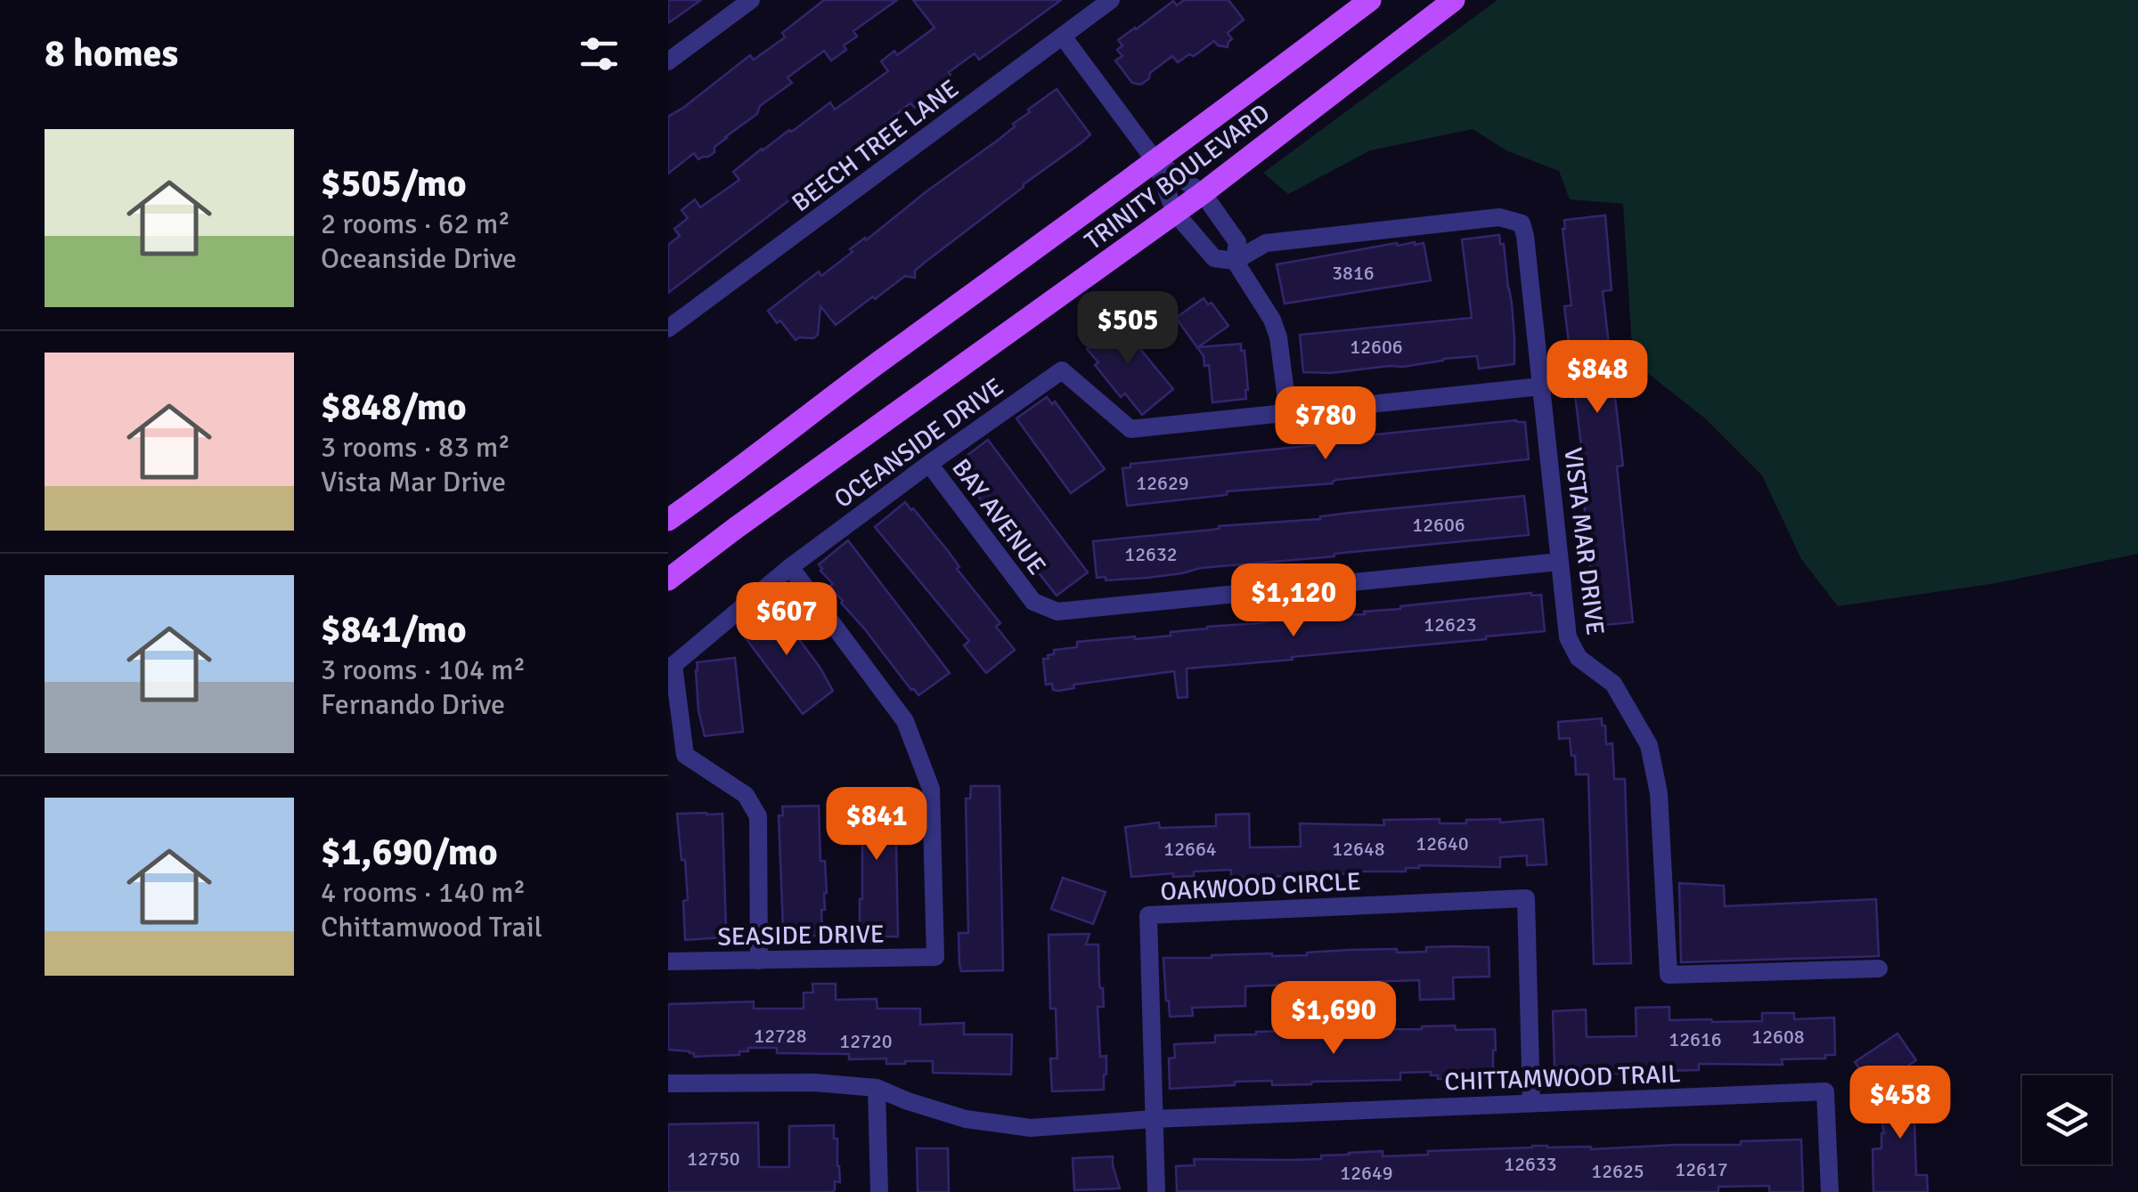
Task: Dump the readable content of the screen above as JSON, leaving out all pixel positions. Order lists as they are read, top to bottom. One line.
{"streets":{"main road":["TRINITY BOULEVARD"],"street":["BEECH TREE LANE","OCEANSIDE DRIVE","BAY AVENUE","VISTA MAR DRIVE","OAKWOOD CIRCLE","SEASIDE DRIVE","CHITTAMWOOD TRAIL"]},"crossings":[["OCEANSIDE DRIVE","BAY AVENUE"],["OCEANSIDE DRIVE","VISTA MAR DRIVE"],["OCEANSIDE DRIVE","SEASIDE DRIVE"],["BAY AVENUE","VISTA MAR DRIVE"],["OAKWOOD CIRCLE","CHITTAMWOOD TRAIL"]],"house_numbers":["3816","12606","12629","12606","12632","12623","12640","12664","12648","12728","12608","12616","12720","12750","12633","12617","12625","12649"],"page":{"heading":"8 homes","list":[{"name":"$505/mo","note":"2 rooms · 62 m² · Oceanside Drive"},{"name":"$848/mo","note":"3 rooms · 83 m² · Vista Mar Drive"},{"name":"$841/mo","note":"3 rooms · 104 m² · Fernando Drive"},{"name":"$1,690/mo","note":"4 rooms · 140 m² · Chittamwood Trail"}],"price":["$505","$848","$780","$1,120","$607","$841","$1,690","$458"]}}
